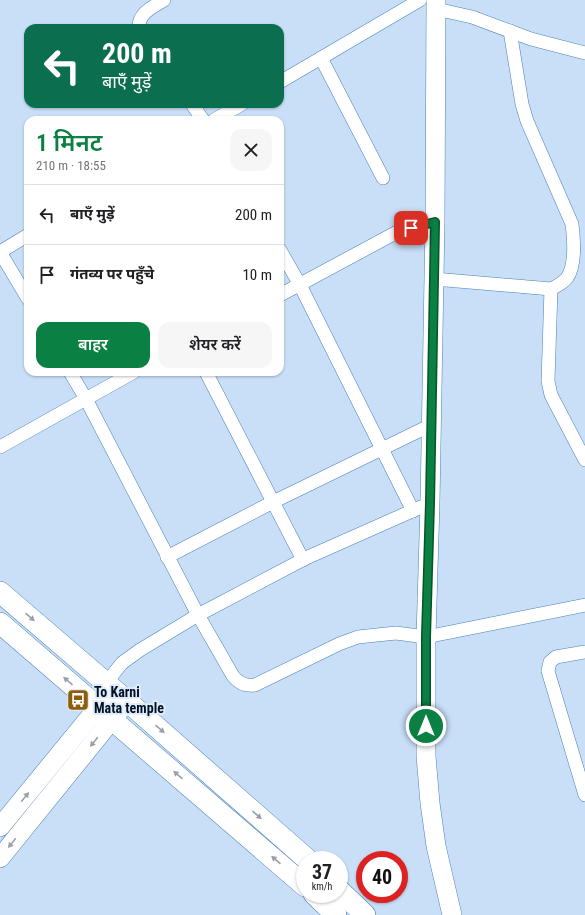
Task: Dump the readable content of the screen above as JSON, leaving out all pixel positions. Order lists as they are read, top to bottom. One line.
{"places":{"bus stop":["To Karni Mata temple"]},"page":{"turn":["200 m","बाएँ मुड़ें"],"heading":["1 मिनट","210 m · 18:55"],"list":[{"name":"बाएँ मुड़ें","value":"200 m"},{"name":"गंतव्य पर पहुँचे","value":"10 m"}],"buttons":["बाहर","शेयर करें"],"speed":"37 km/h","limit":"40"}}
